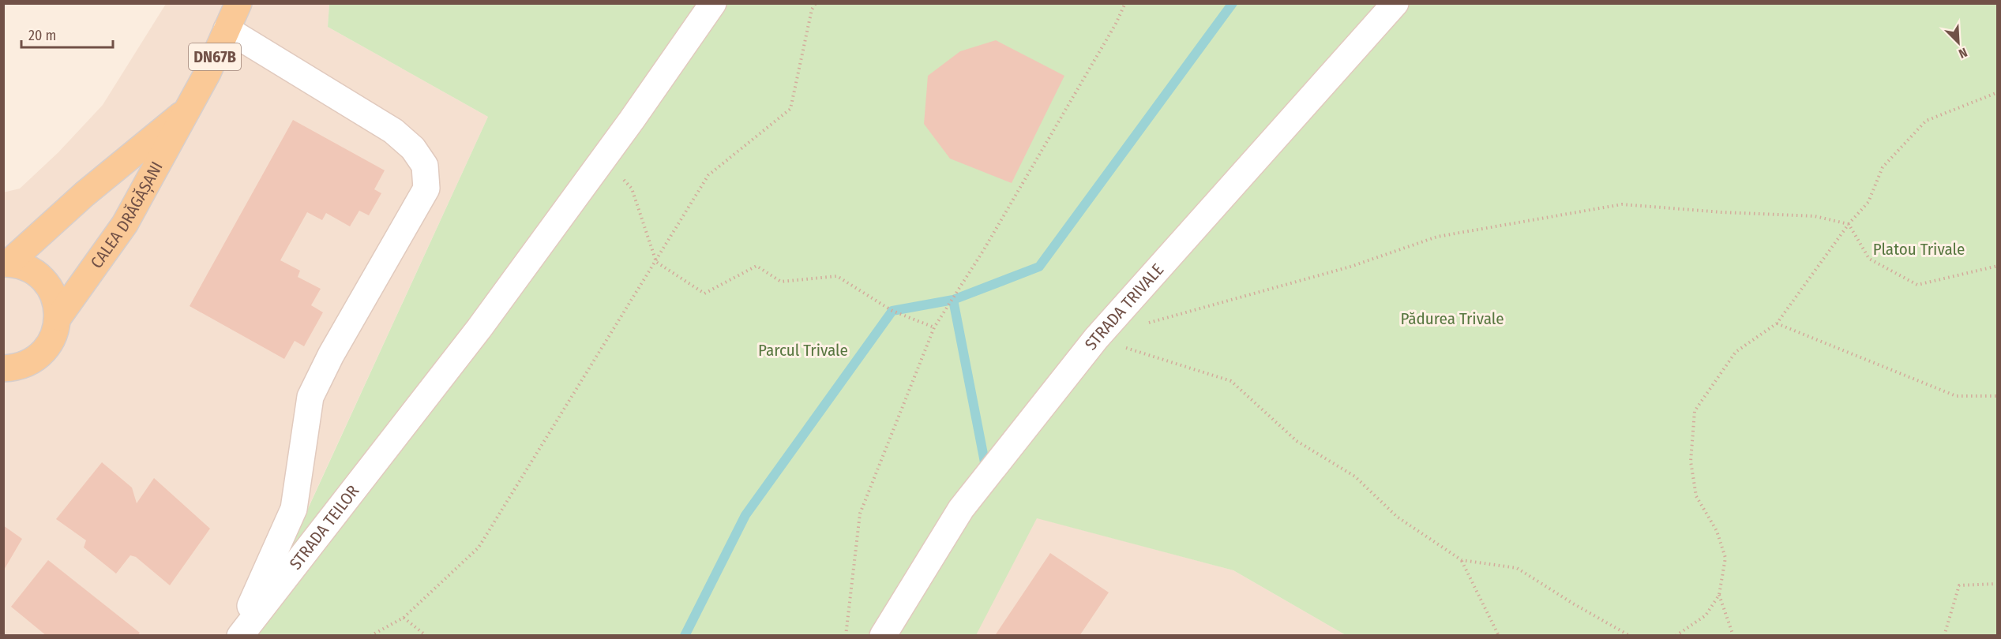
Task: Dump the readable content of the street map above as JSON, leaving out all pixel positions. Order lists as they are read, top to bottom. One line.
{"streets":{"main road":["DN67B","CALEA DRĂGĂȘANI"],"street":["STRADA TRIVALE","STRADA TEILOR"]},"parks":["Platou Trivale","Pădurea Trivale","Parcul Trivale"],"scale_bar":"20 m","north":"bottom right"}
